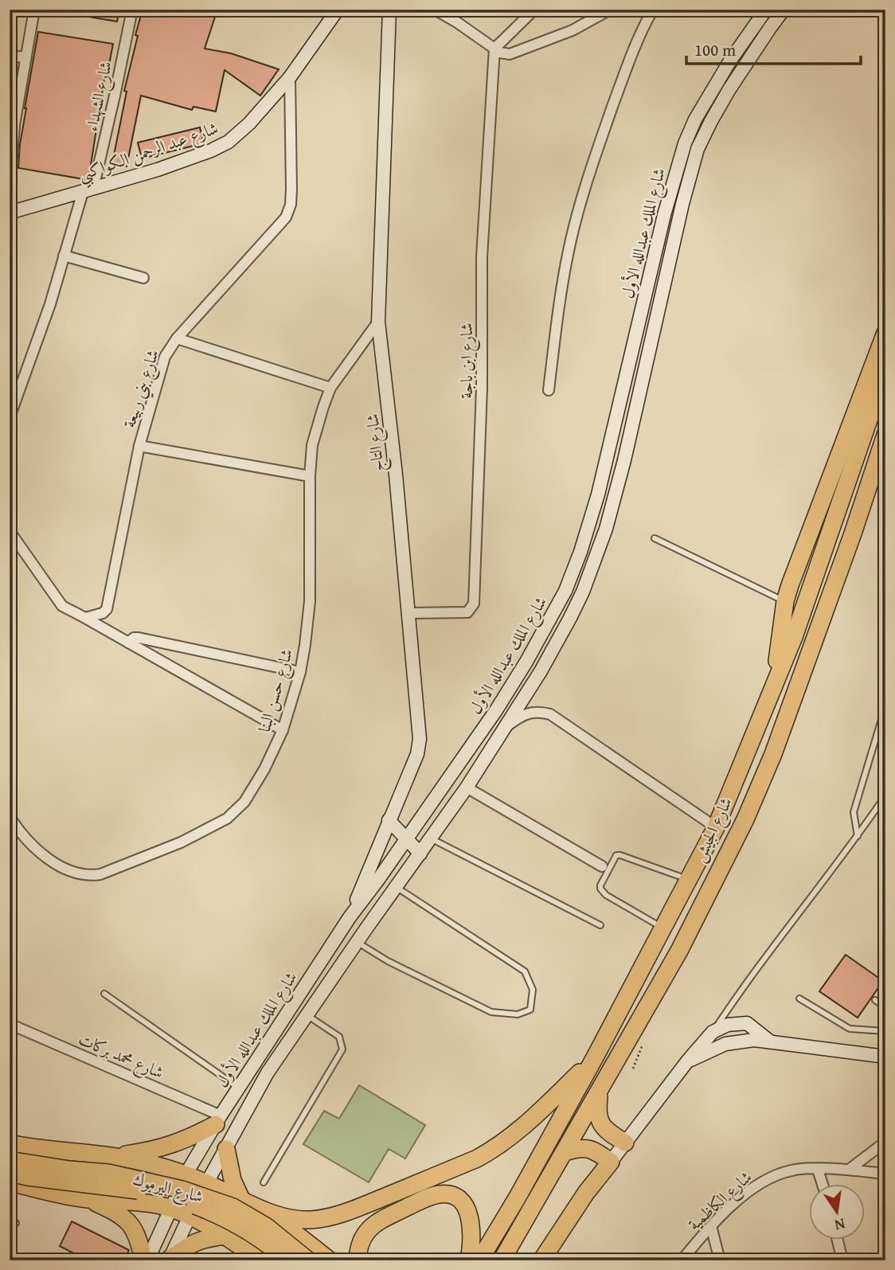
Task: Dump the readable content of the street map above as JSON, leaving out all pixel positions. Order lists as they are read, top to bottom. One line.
{"streets":{"highway":["شارع الجيش","شارع اليرموك"],"main road":["شارع عبد الرحمن الكواكبي","شارع الملك عبدالله الأول","شارع التاج"],"street":["شارع الشهداء","شارع ابن باجة","شارع بني ربيعة","شارع حسن البنا","شارع محمد بركات","شارع الكاظمية"]},"crossings":[["شارع الشهداء","شارع عبد الرحمن الكواكبي"],["شارع عبد الرحمن الكواكبي","شارع بني ربيعة"],["شارع الملك عبدالله الأول","شارع التاج"],["شارع الملك عبدالله الأول","شارع محمد بركات"],["شارع ابن باجة","شارع التاج"],["شارع التاج","شارع حسن البنا"]],"scale_bar":"100 m","north":"bottom"}
